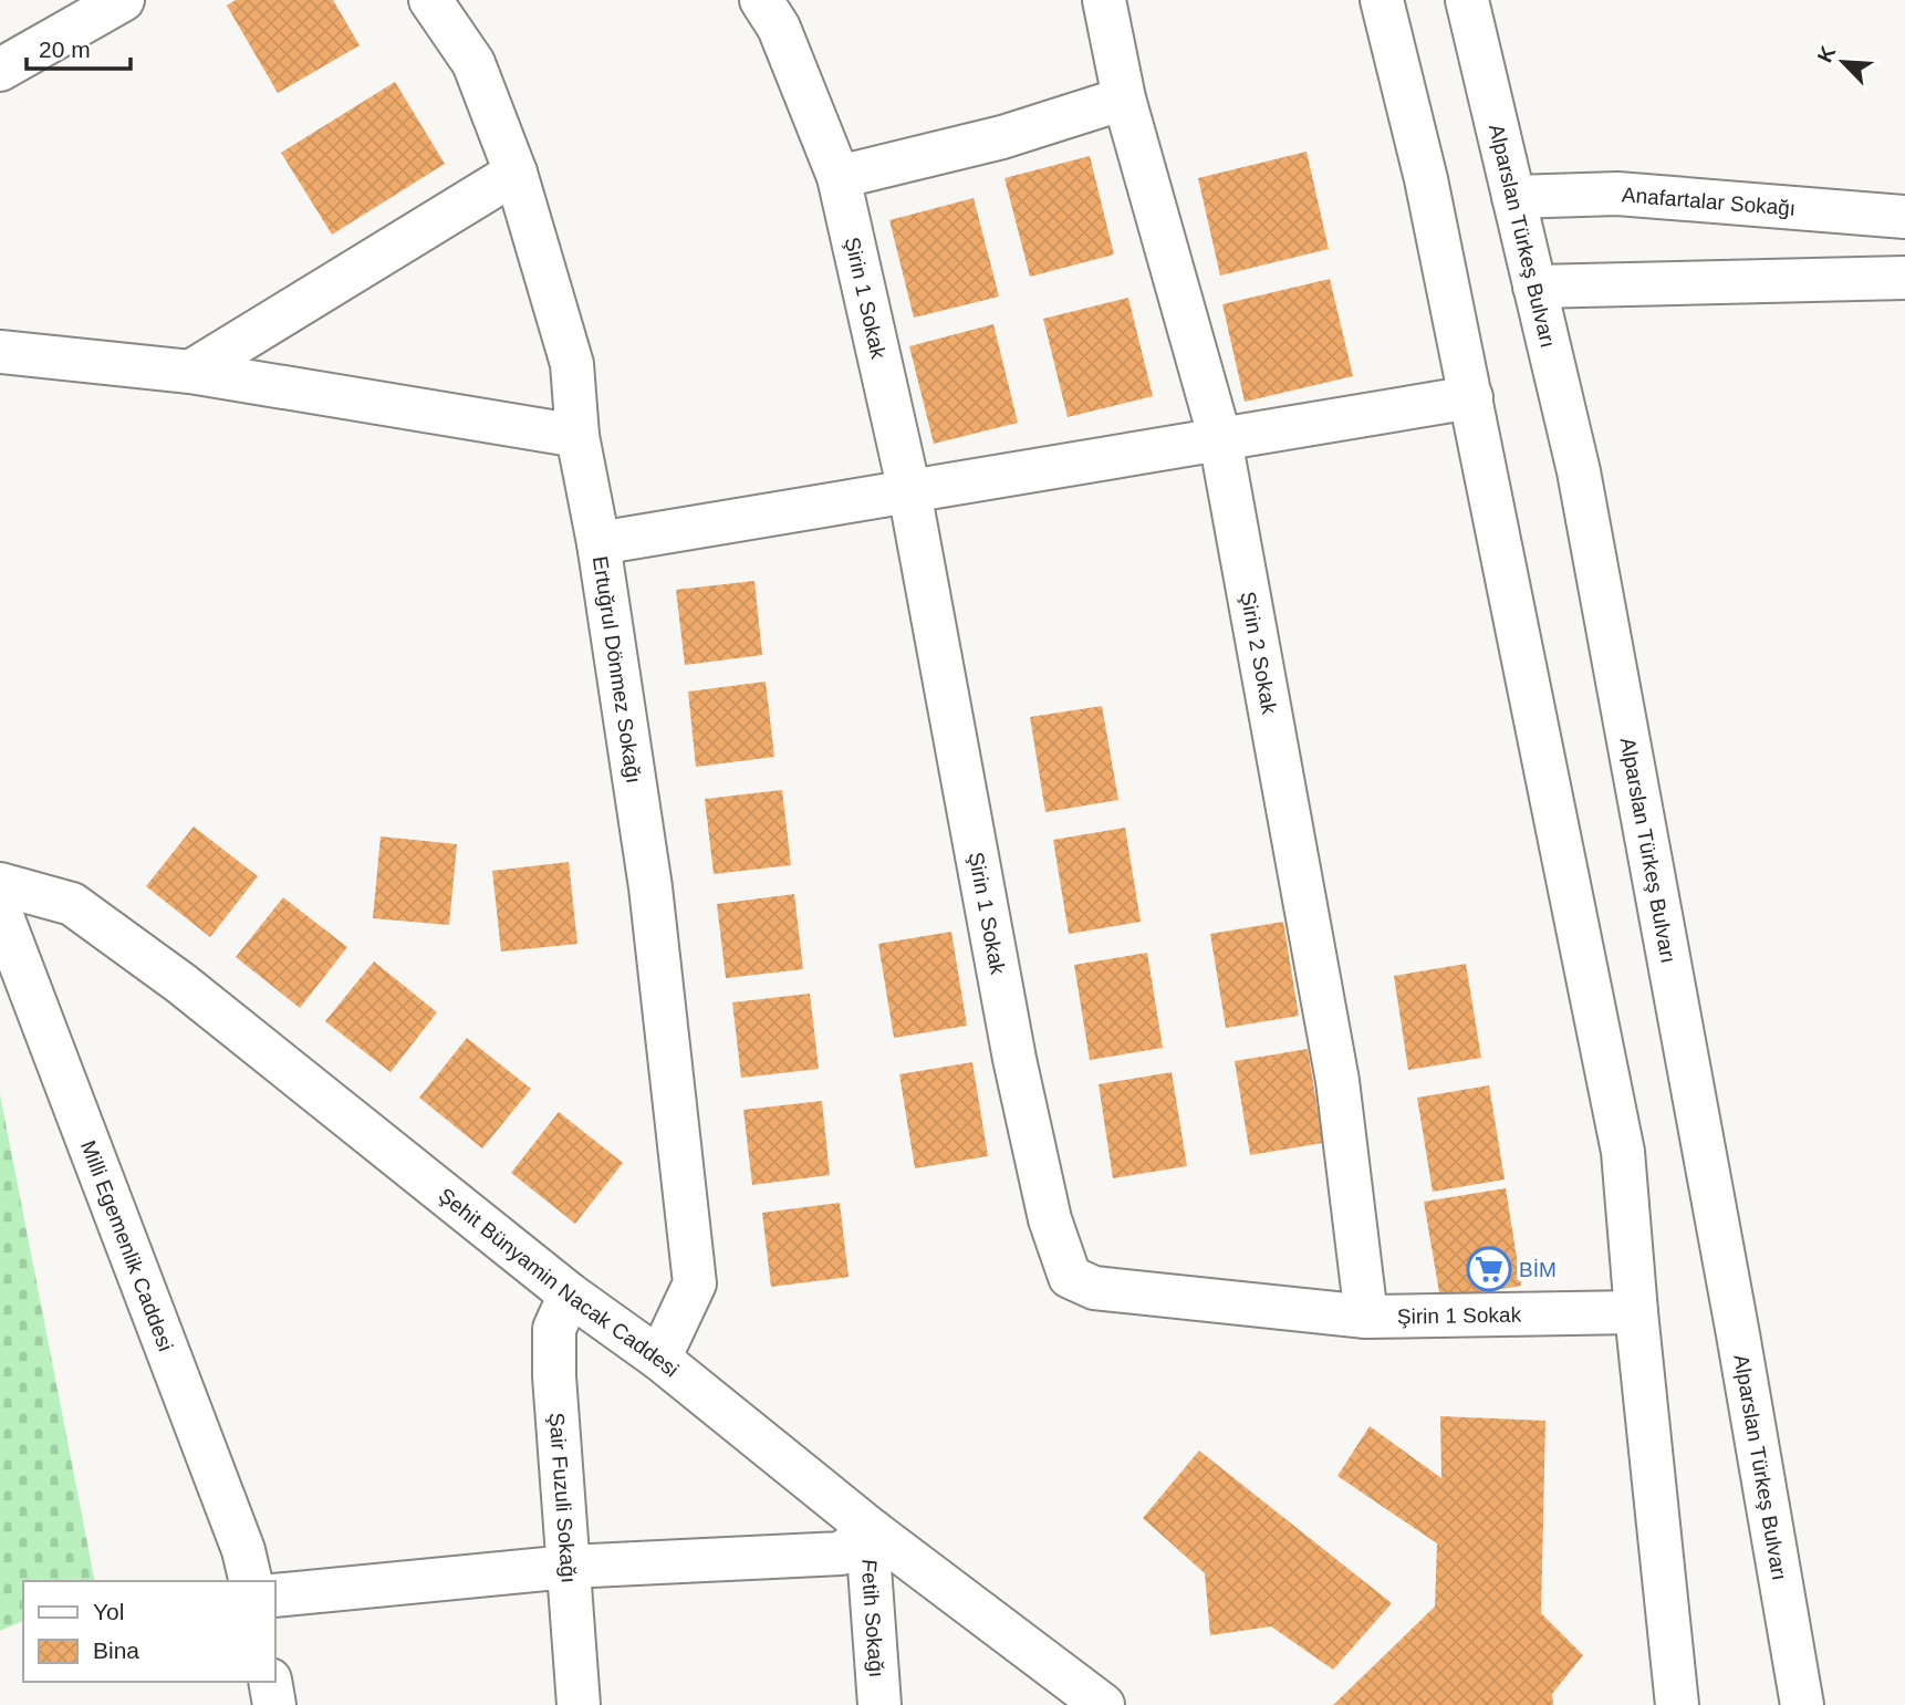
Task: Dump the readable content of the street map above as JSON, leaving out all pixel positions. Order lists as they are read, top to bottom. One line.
{"streets":{"main road":["Anafartalar Sokağı","Alparslan Türkeş Bulvarı","Şirin 1 Sokak","Şirin 2 Sokak","Ertuğrul Dönmez Sokağı","Milli Egemenlik Caddesi","Şehit Bünyamin Nacak Caddesi","Şair Fuzuli Sokağı","Fetih Sokağı"]},"crossings":[["Anafartalar Sokağı","Alparslan Türkeş Bulvarı"],["Şirin 1 Sokak","Şirin 2 Sokak"],["Ertuğrul Dönmez Sokağı","Şehit Bünyamin Nacak Caddesi"],["Şehit Bünyamin Nacak Caddesi","Şair Fuzuli Sokağı"],["Şehit Bünyamin Nacak Caddesi","Fetih Sokağı"]],"places":{"supermarket":["BİM"]},"legend":["Yol","Bina"],"scale_bar":"20 m","north":"top left"}
